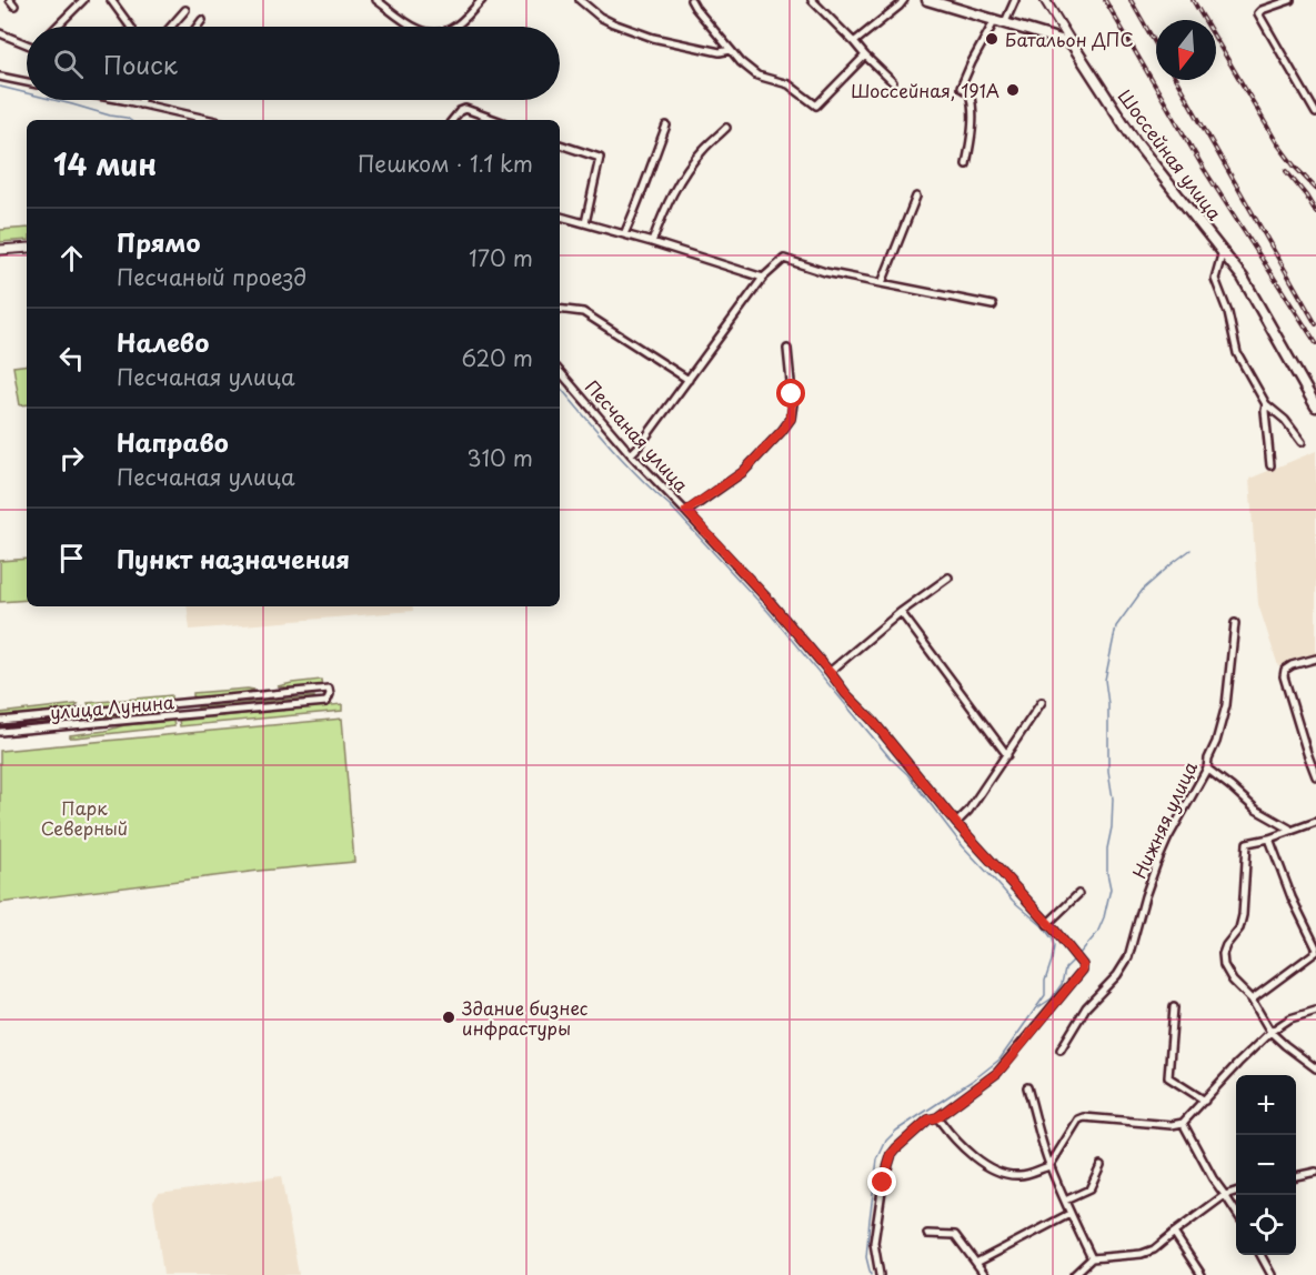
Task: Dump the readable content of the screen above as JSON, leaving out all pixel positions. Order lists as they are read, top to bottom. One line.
{"streets":{"main road":["Шоссейная улица"],"street":["Песчаная улица","улица Лунина","Нижняя улица"]},"parks":["Парк Северный"],"places":["Батальон ДПС","Шоссейная, 191А","Здание бизнес инфрастуры"],"north":"bottom","page":{"search":"Поиск","heading":["14 мин","Пешком · 1.1 km"],"list":[["Прямо","Песчаный проезд","170 m"],["Налево","Песчаная улица","620 m"],["Направо","Песчаная улица","310 m"],"Пункт назначения"],"map_buttons":["+","−"]}}
